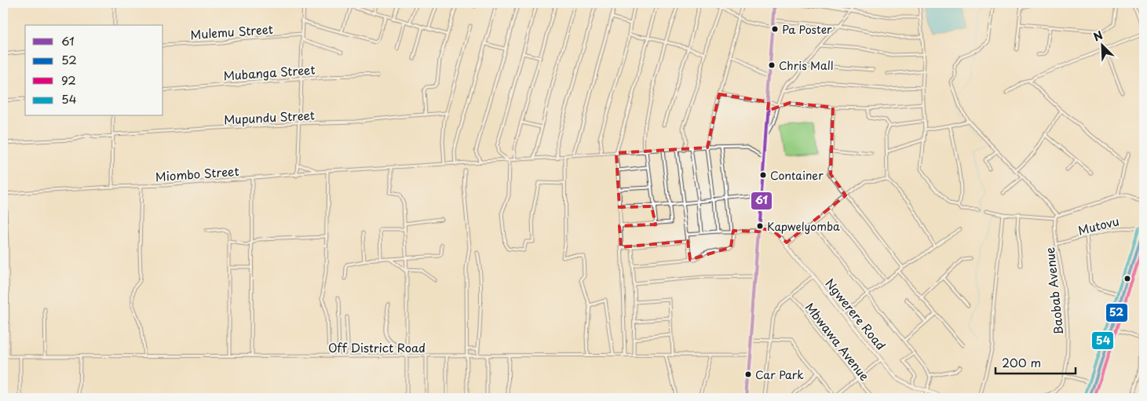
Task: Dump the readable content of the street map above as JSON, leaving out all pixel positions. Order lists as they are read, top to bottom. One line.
{"streets":{"street":["Mulemu Street","Mubanga Street","Mupundu Street","Miombo Street","Mutovu","Baobab Avenue","Ngwerere Road","Mbwawa Avenue","Off District Road"]},"crossings":[["Mutovu","Baobab Avenue"]],"places":["Pa Poster","Chris Mall","Container","Kapwelyomba","Car Park"],"lines":["transit line 61","transit line 52","transit line 54","transit line 92"],"legend":["61","52","92","54"],"scale_bar":"200 m","north":"top left"}
